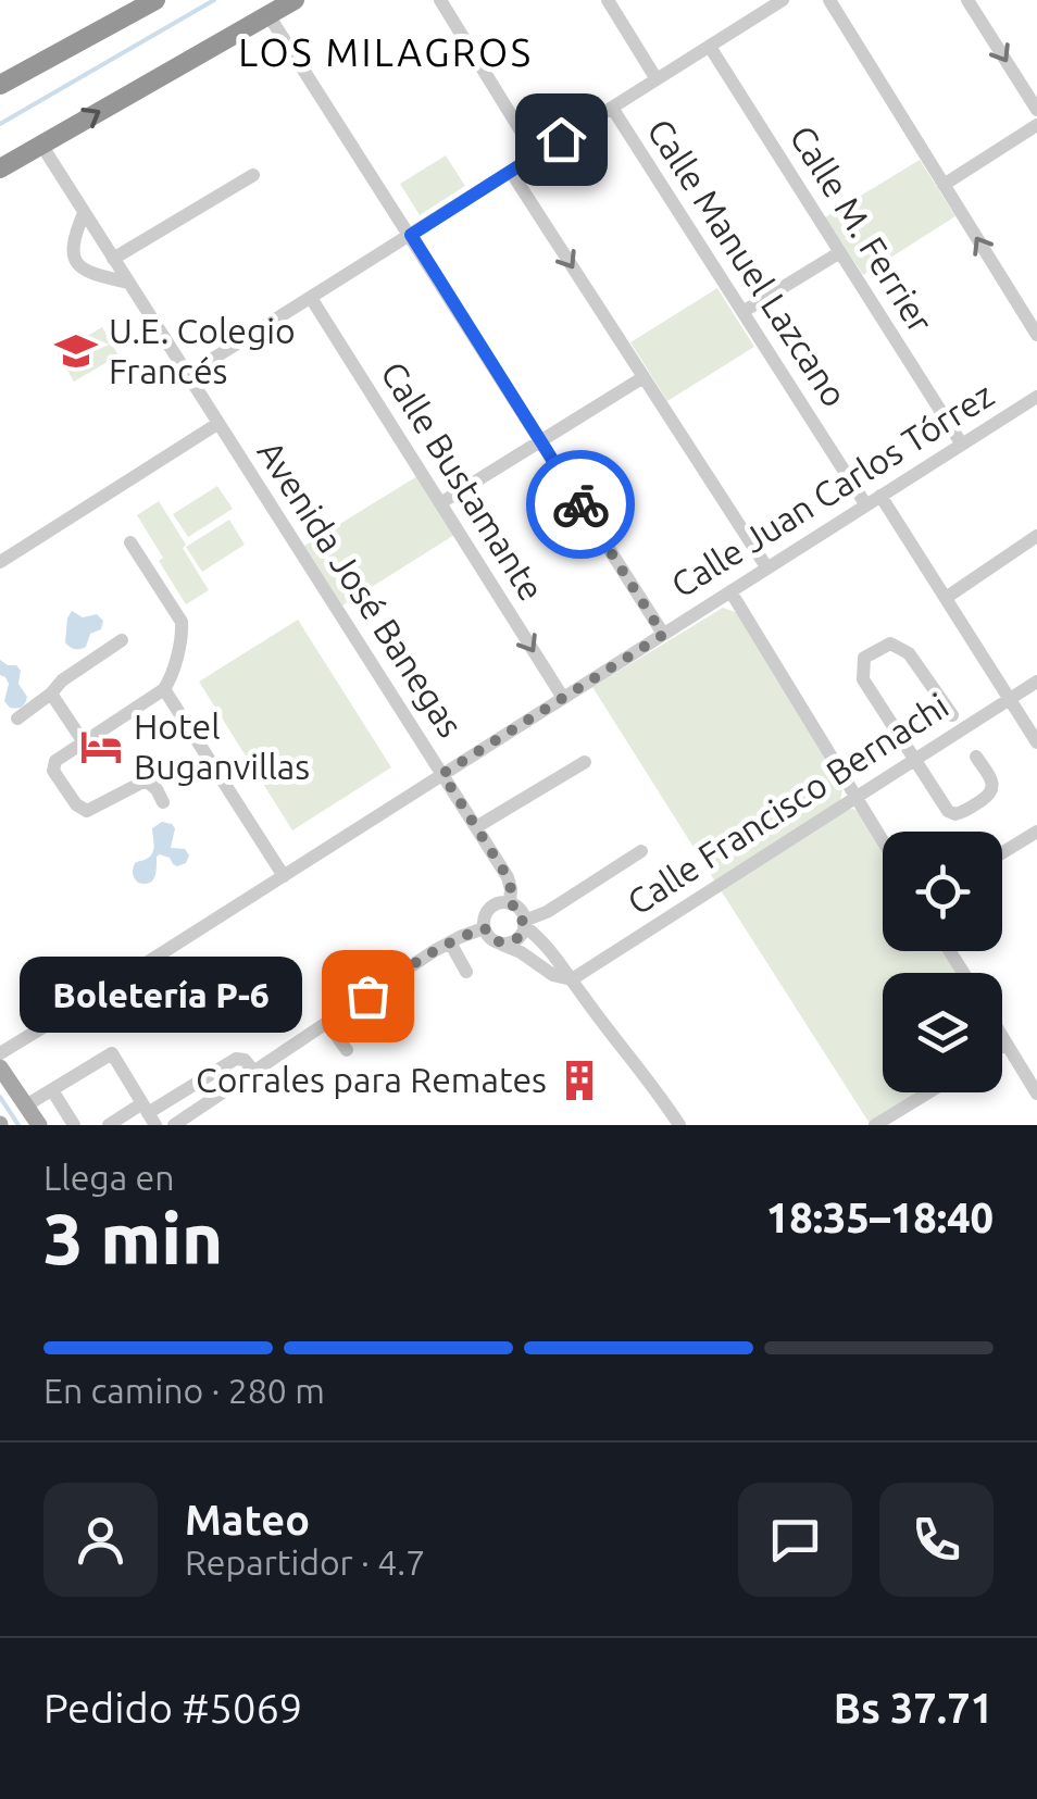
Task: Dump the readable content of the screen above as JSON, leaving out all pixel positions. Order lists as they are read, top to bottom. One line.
{"streets":{"street":["Calle M. Ferrier","Calle Manuel Lazcano","Calle Bustamante","Calle Juan Carlos Tórrez","Avenida José Banegas","Calle Francisco Bernachi"]},"crossings":[["Calle M. Ferrier","Calle Juan Carlos Tórrez"],["Calle Manuel Lazcano","Calle Juan Carlos Tórrez"],["Calle Bustamante","Calle Juan Carlos Tórrez"],["Calle Juan Carlos Tórrez","Avenida José Banegas"]],"districts":["LOS MILAGROS"],"places":{"school or university":["U.E. Colegio Francés"],"hotel":["Hotel Buganvillas"],"other":["Boletería P-6"],"building":["Corrales para Remates"]},"page":{"bubble":"Boletería P-6","heading":["3 min","Llega en","18:35–18:40"],"panel":["Mateo","Repartidor · 4.7","Pedido #5069","Bs 37.71"],"bar":"En camino · 280 m"}}
